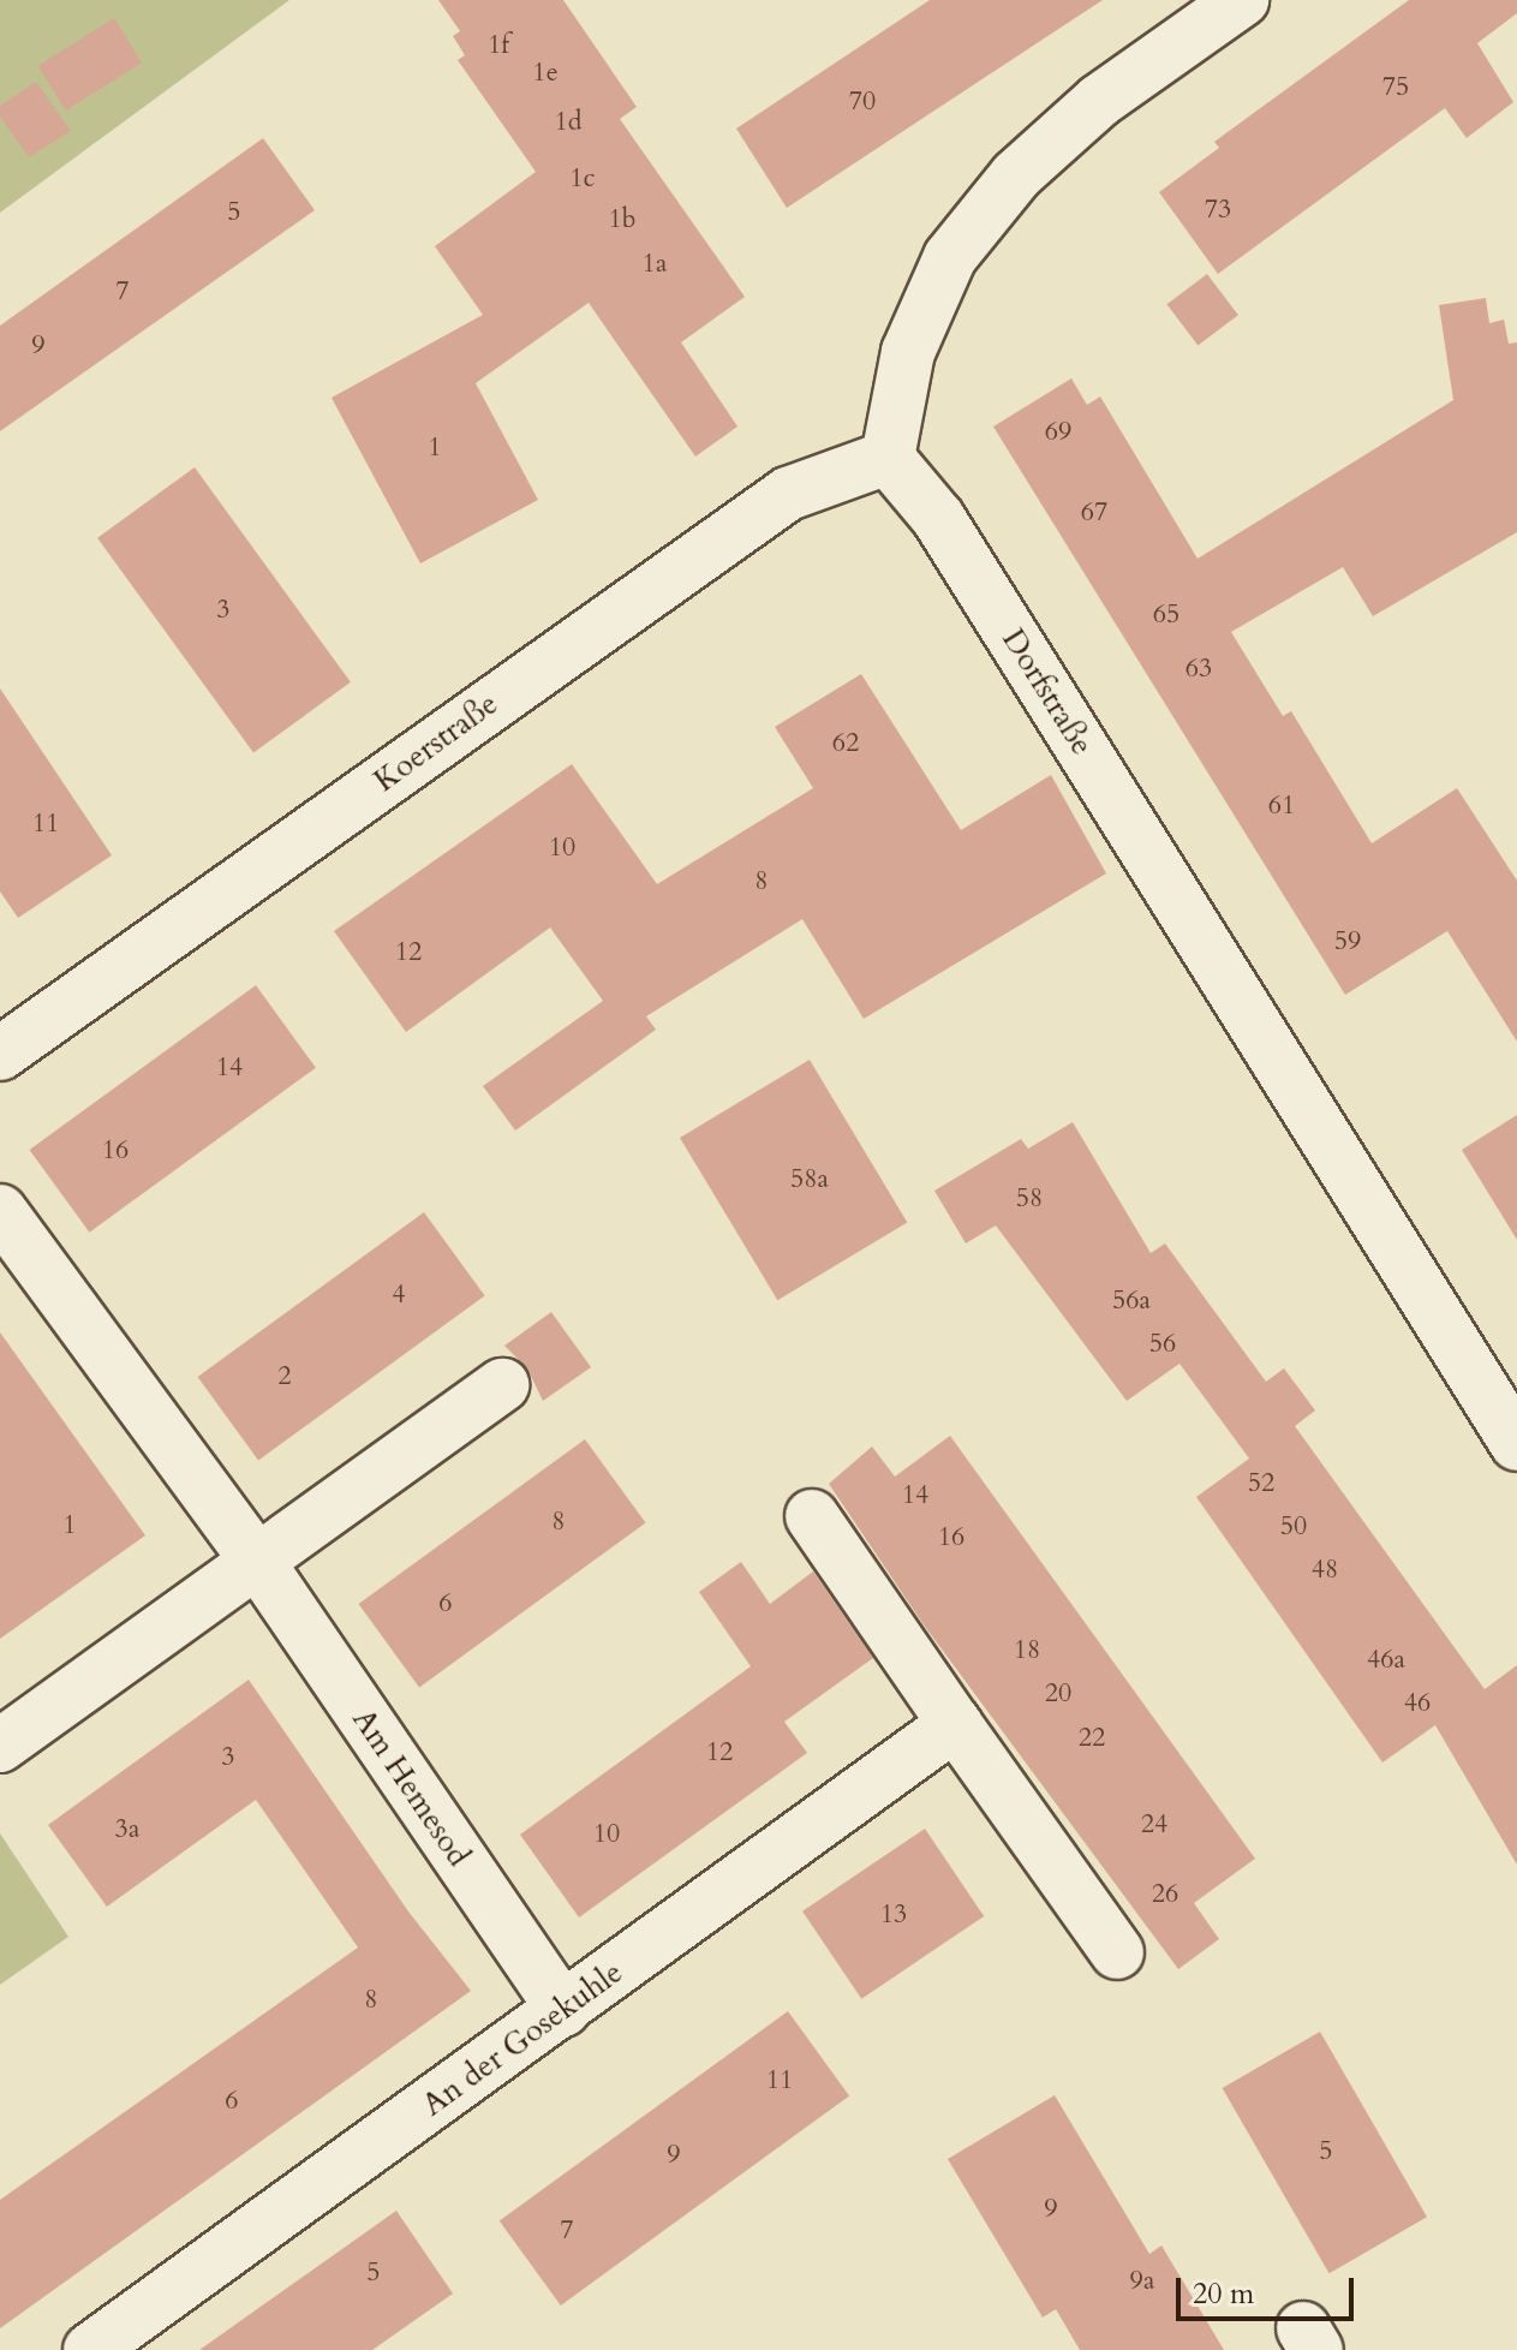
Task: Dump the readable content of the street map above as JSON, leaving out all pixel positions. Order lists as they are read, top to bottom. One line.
{"streets":{"street":["Dorfstraße","Koerstraße","Am Hemesod","An der Gosekuhle"]},"crossings":[["Dorfstraße","Koerstraße"],["Am Hemesod","An der Gosekuhle"]],"house_numbers":["1f","1e","75","70","1d","1c","73","5","1b","1a","7","9","69","1","67","3","65","63","62","61","11","10","8","59","12","14","16","58a","58","4","56a","56","2","52","14","8","1","50","16","48","6","18","46a","20","46","22","12","3","24","3a","10","26","13","8","11","6","5","9","9","7","5","9a"],"scale_bar":"20 m"}
